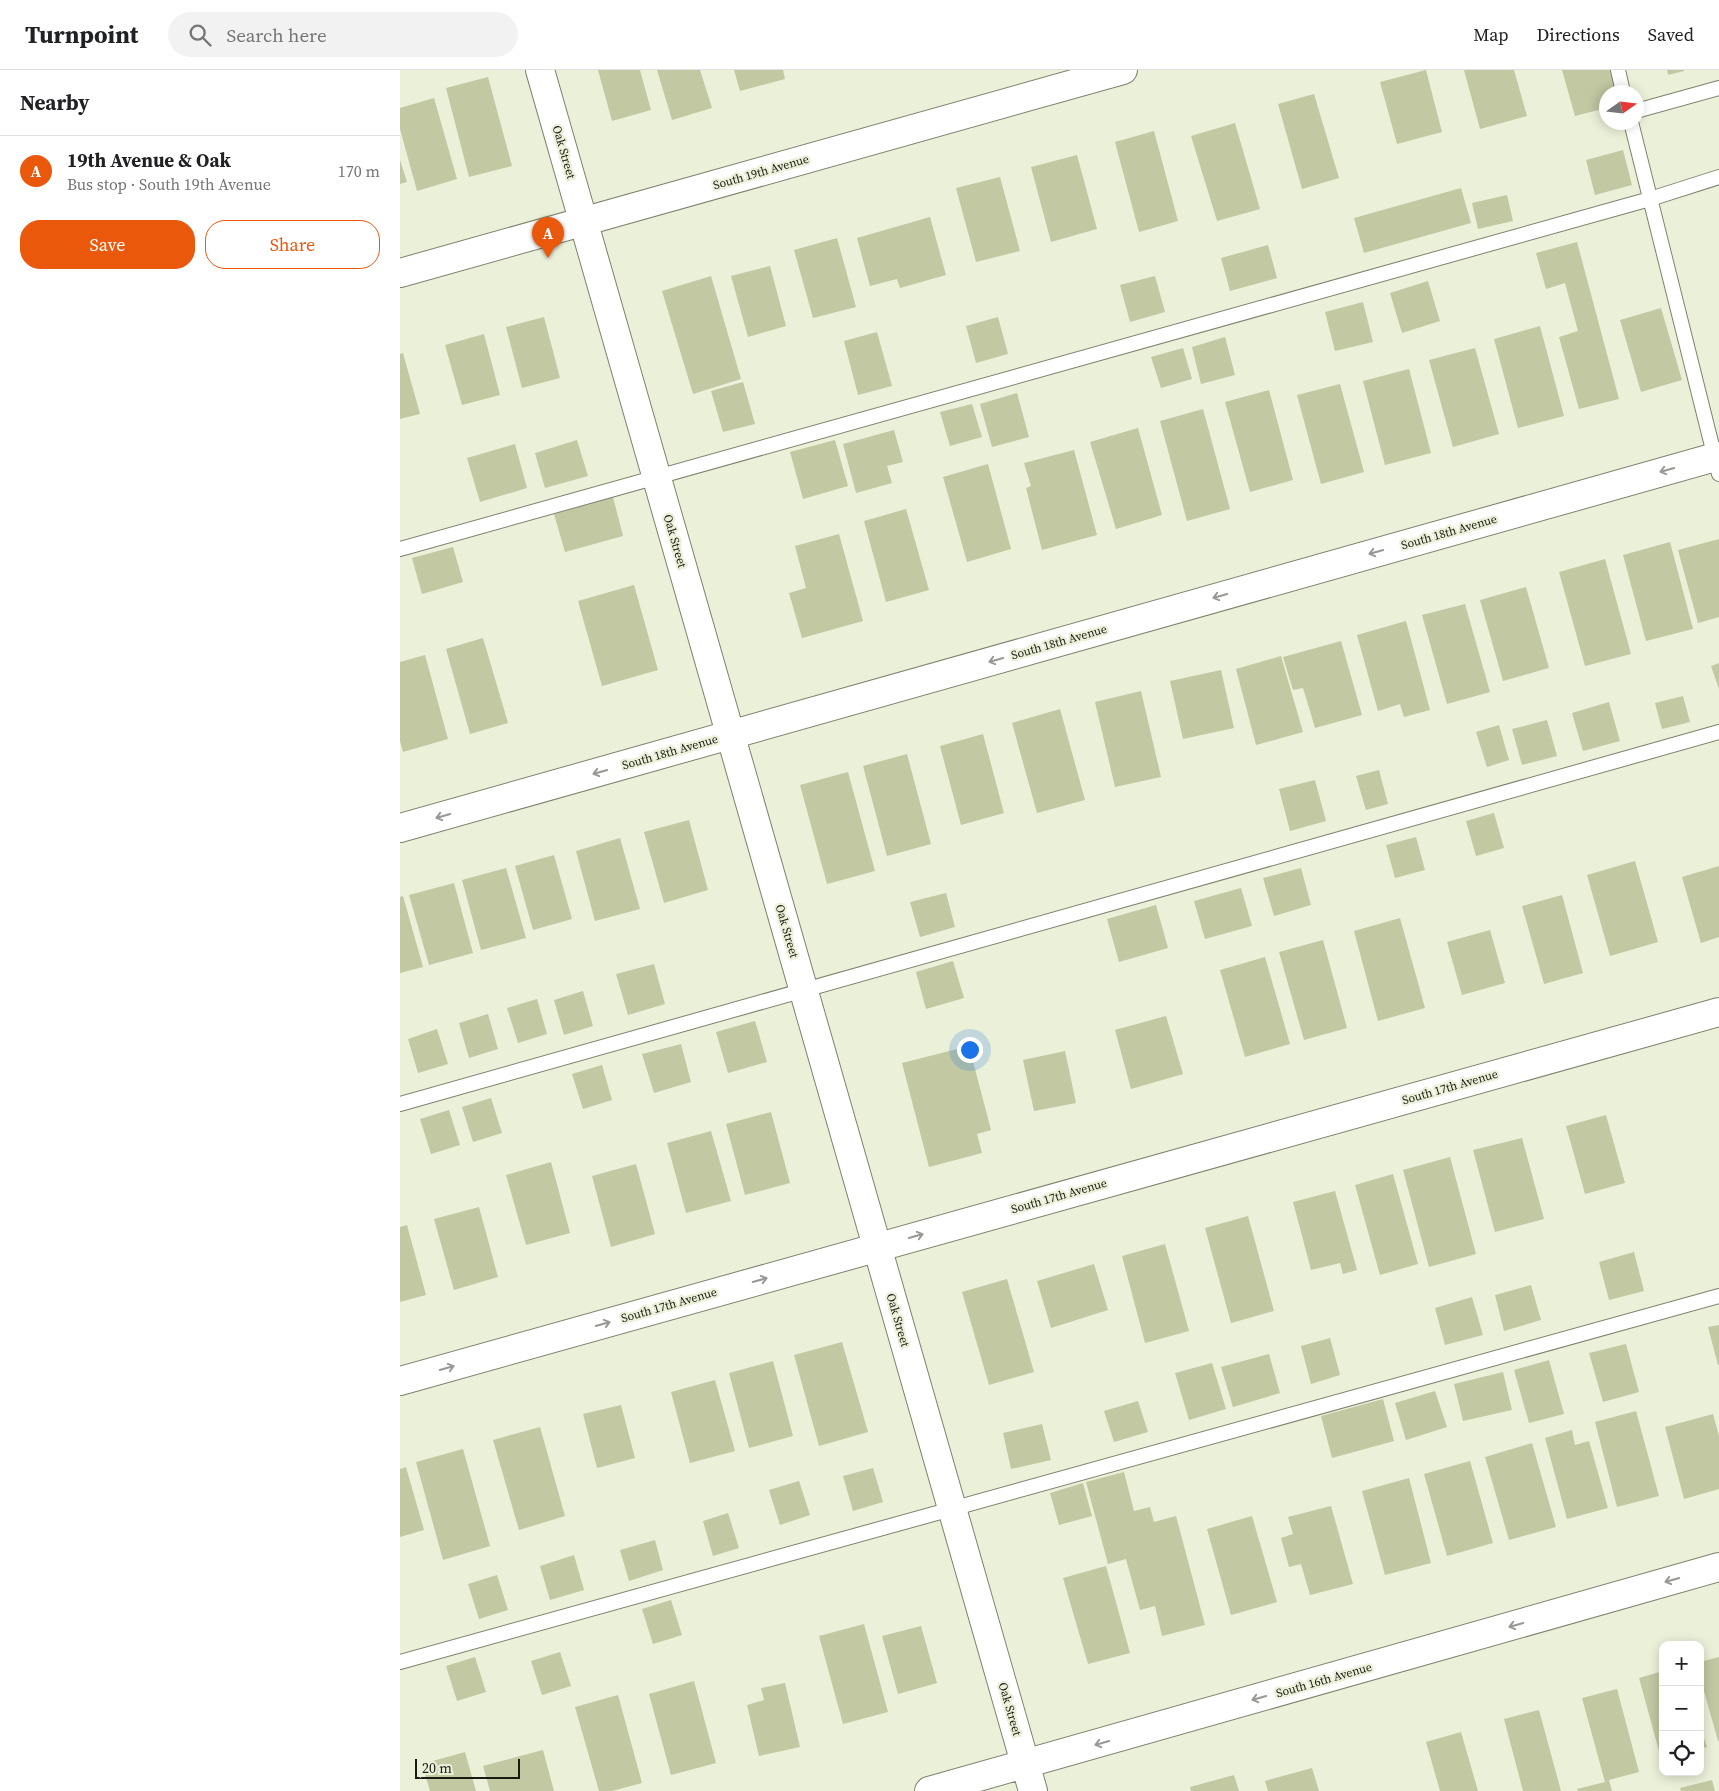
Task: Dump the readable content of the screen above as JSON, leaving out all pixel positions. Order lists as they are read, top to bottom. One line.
{"streets":{"street":["Oak Street","South 19th Avenue","South 18th Avenue","South 17th Avenue","South 16th Avenue"]},"crossings":[["Oak Street","South 19th Avenue"],["Oak Street","South 18th Avenue"],["Oak Street","South 17th Avenue"],["Oak Street","South 16th Avenue"]],"one_way":["South 18th Avenue","South 17th Avenue","South 16th Avenue"],"scale_bar":"20 m","north":"right","page":{"header":"Turnpoint","search":"Search here","nav":["Map","Directions","Saved"],"heading":"Nearby","list":[{"mark":"A","name":"19th Avenue & Oak","note":"Bus stop · South 19th Avenue","value":"170 m"}],"buttons":["Save","Share"],"pins":"A","map_buttons":["+","−"],"scale":"20 m"}}
